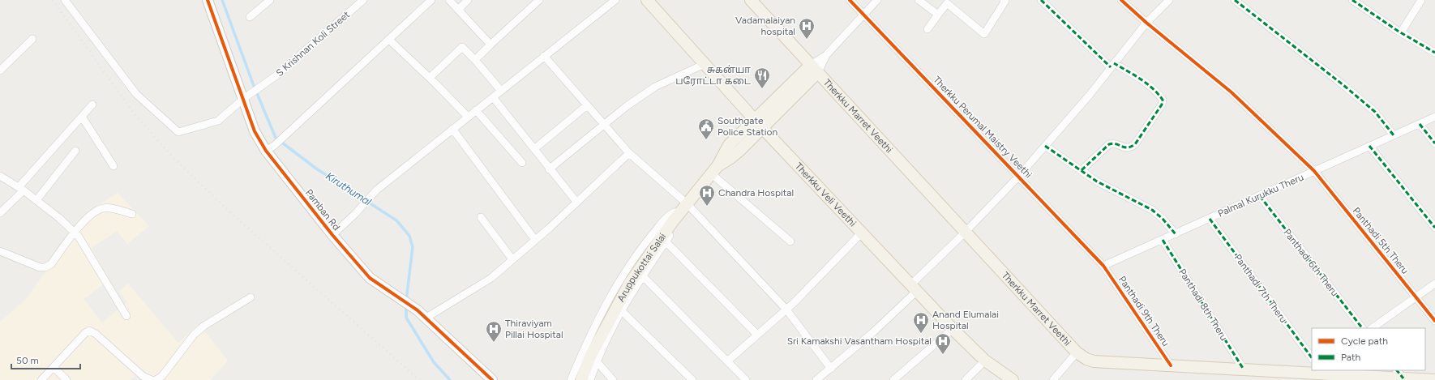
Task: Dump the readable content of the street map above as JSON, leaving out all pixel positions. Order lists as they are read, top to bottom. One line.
{"streets":{"main road":["Therkku Marret Veethi","Therkku Veli Veethi","Aruppukottai Salai"],"street":["S Krishnan Koli Street","Therkku Perumal Maistry Veethi","Palmal Kurukku Theru","Pamban Rd","Panthadi 5th Theru","Panthadi 6th Theru","Panthadi 7th Theru","Panthadi 8th Theru","Panthadi 9th Theru"]},"crossings":[["S Krishnan Koli Street","Pamban Rd"],["Therkku Marret Veethi","Aruppukottai Salai"],["Therkku Marret Veethi","Panthadi 8th Theru"],["Therkku Marret Veethi","Panthadi 9th Theru"],["Therkku Perumal Maistry Veethi","Palmal Kurukku Theru"],["Therkku Perumal Maistry Veethi","Panthadi 9th Theru"],["Therkku Veli Veethi","Aruppukottai Salai"],["Palmal Kurukku Theru","Panthadi 5th Theru"],["Palmal Kurukku Theru","Panthadi 6th Theru"],["Palmal Kurukku Theru","Panthadi 7th Theru"],["Palmal Kurukku Theru","Panthadi 8th Theru"],["Palmal Kurukku Theru","Panthadi 9th Theru"]],"water":["Kiruthumal"],"places":{"hospital":["Vadamalaiyan hospital","Chandra Hospital","Anand Elumalai Hospital","Thiraviyam Pillai Hospital","Sri Kamakshi Vasantham Hospital"],"restaurant":["சுகன்யா பரோட்டா கடை"],"public building":["Southgate Police Station"]},"legend":["Cycle path","Path"],"scale_bar":"50 m"}
